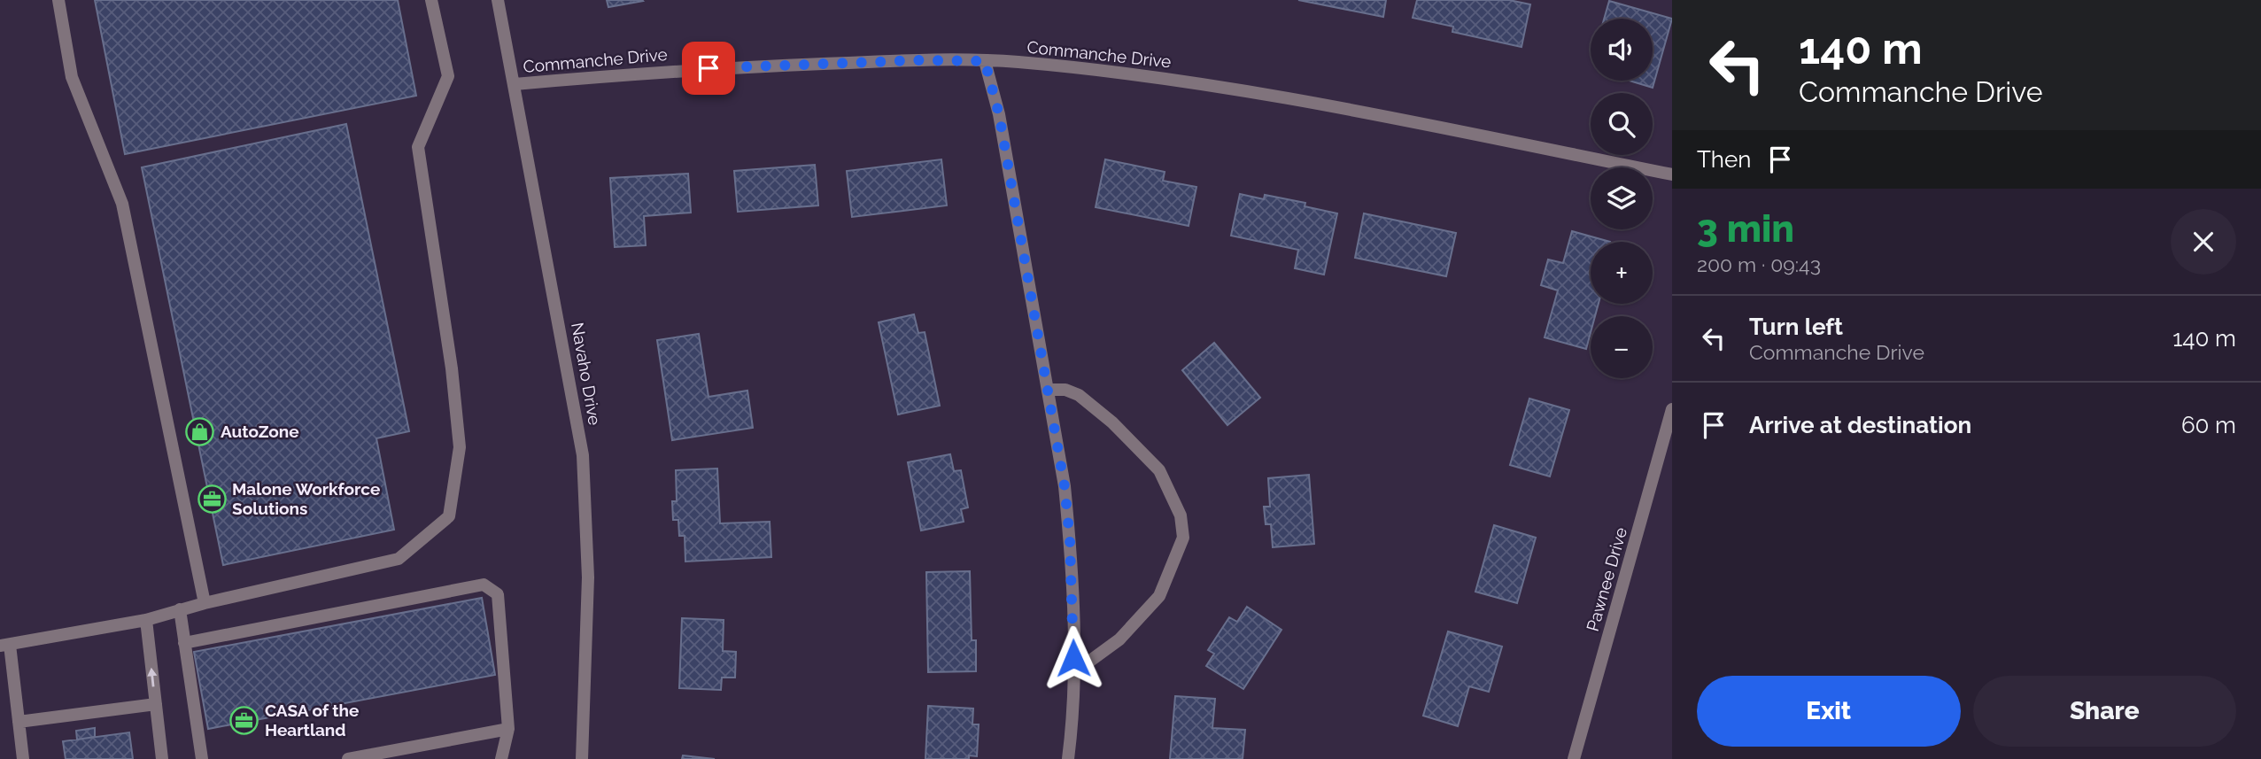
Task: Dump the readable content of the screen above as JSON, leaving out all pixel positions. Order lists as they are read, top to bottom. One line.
{"streets":{"street":["Commanche Drive","Navaho Drive","Pawnee Drive"]},"crossings":[["Commanche Drive","Navaho Drive"]],"places":{"shop":["AutoZone"],"office":["Malone Workforce Solutions","CASA of the Heartland"]},"page":{"turn":["140 m","Commanche Drive"],"map_buttons":["+","−"],"then":"Then","heading":["3 min","200 m · 09:43"],"list":[{"name":"Turn left","note":"Commanche Drive","value":"140 m"},{"name":"Arrive at destination","value":"60 m"}],"buttons":["Exit","Share"]}}
